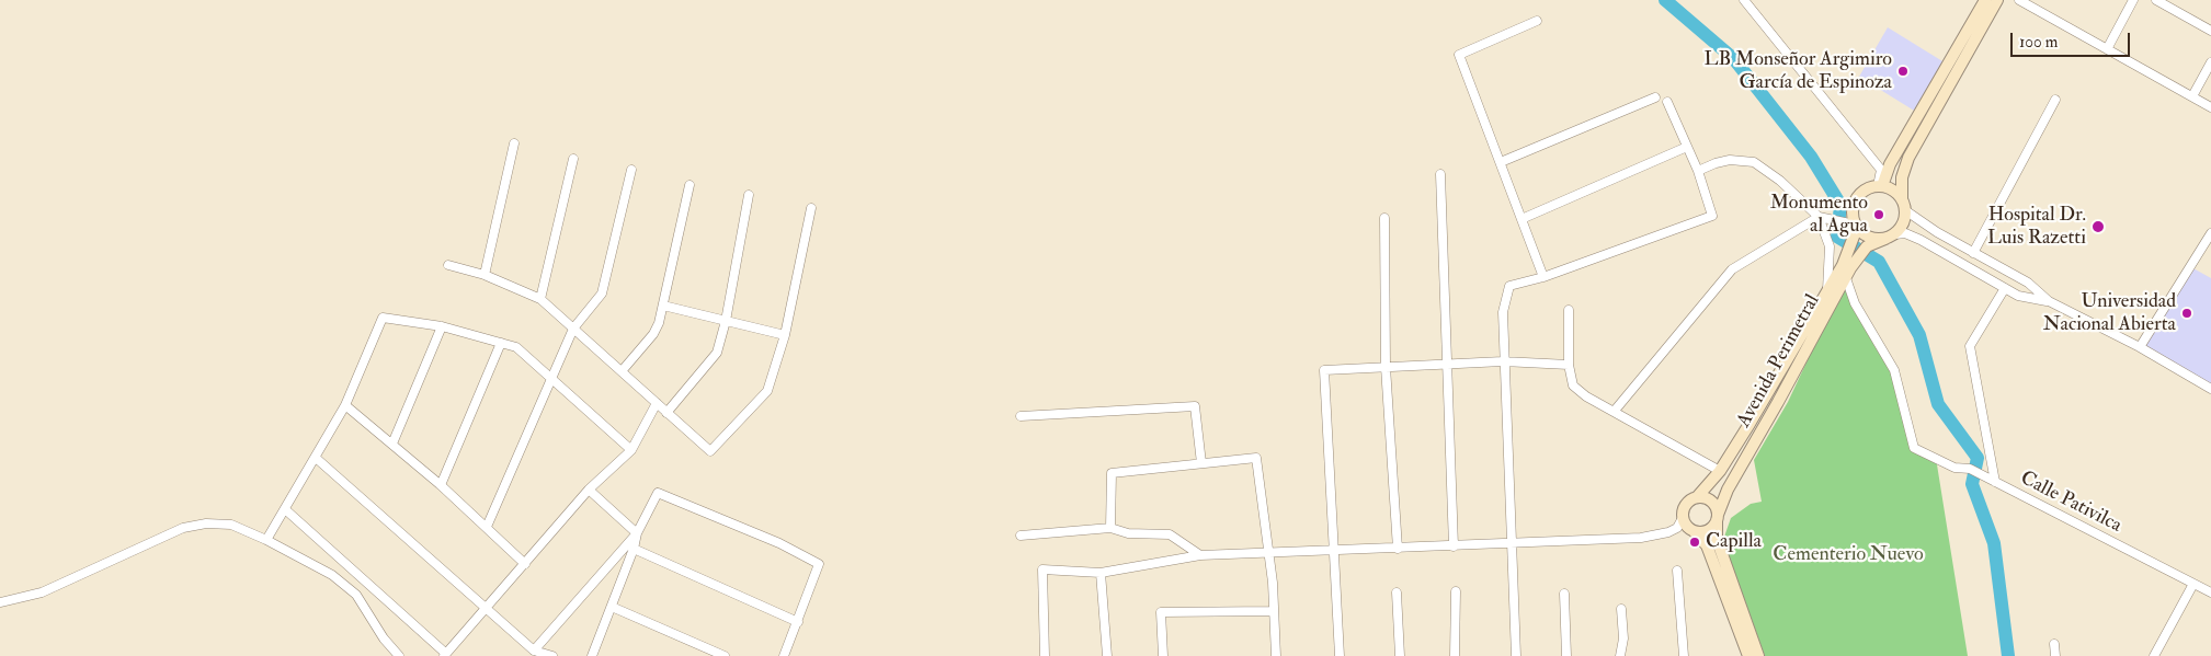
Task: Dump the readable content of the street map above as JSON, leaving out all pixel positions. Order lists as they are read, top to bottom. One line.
{"streets":{"street":["Avenida Perimetral","Calle Pativilca"]},"crossings":[["Avenida Perimetral","Calle Pativilca"]],"parks":["Cementerio Nuevo"],"places":["LB Monseñor Argimiro García de Espinoza","Monumento al Agua","Hospital Dr. Luis Razetti","Universidad Nacional Abierta","Capilla"],"scale_bar":"100 m"}
